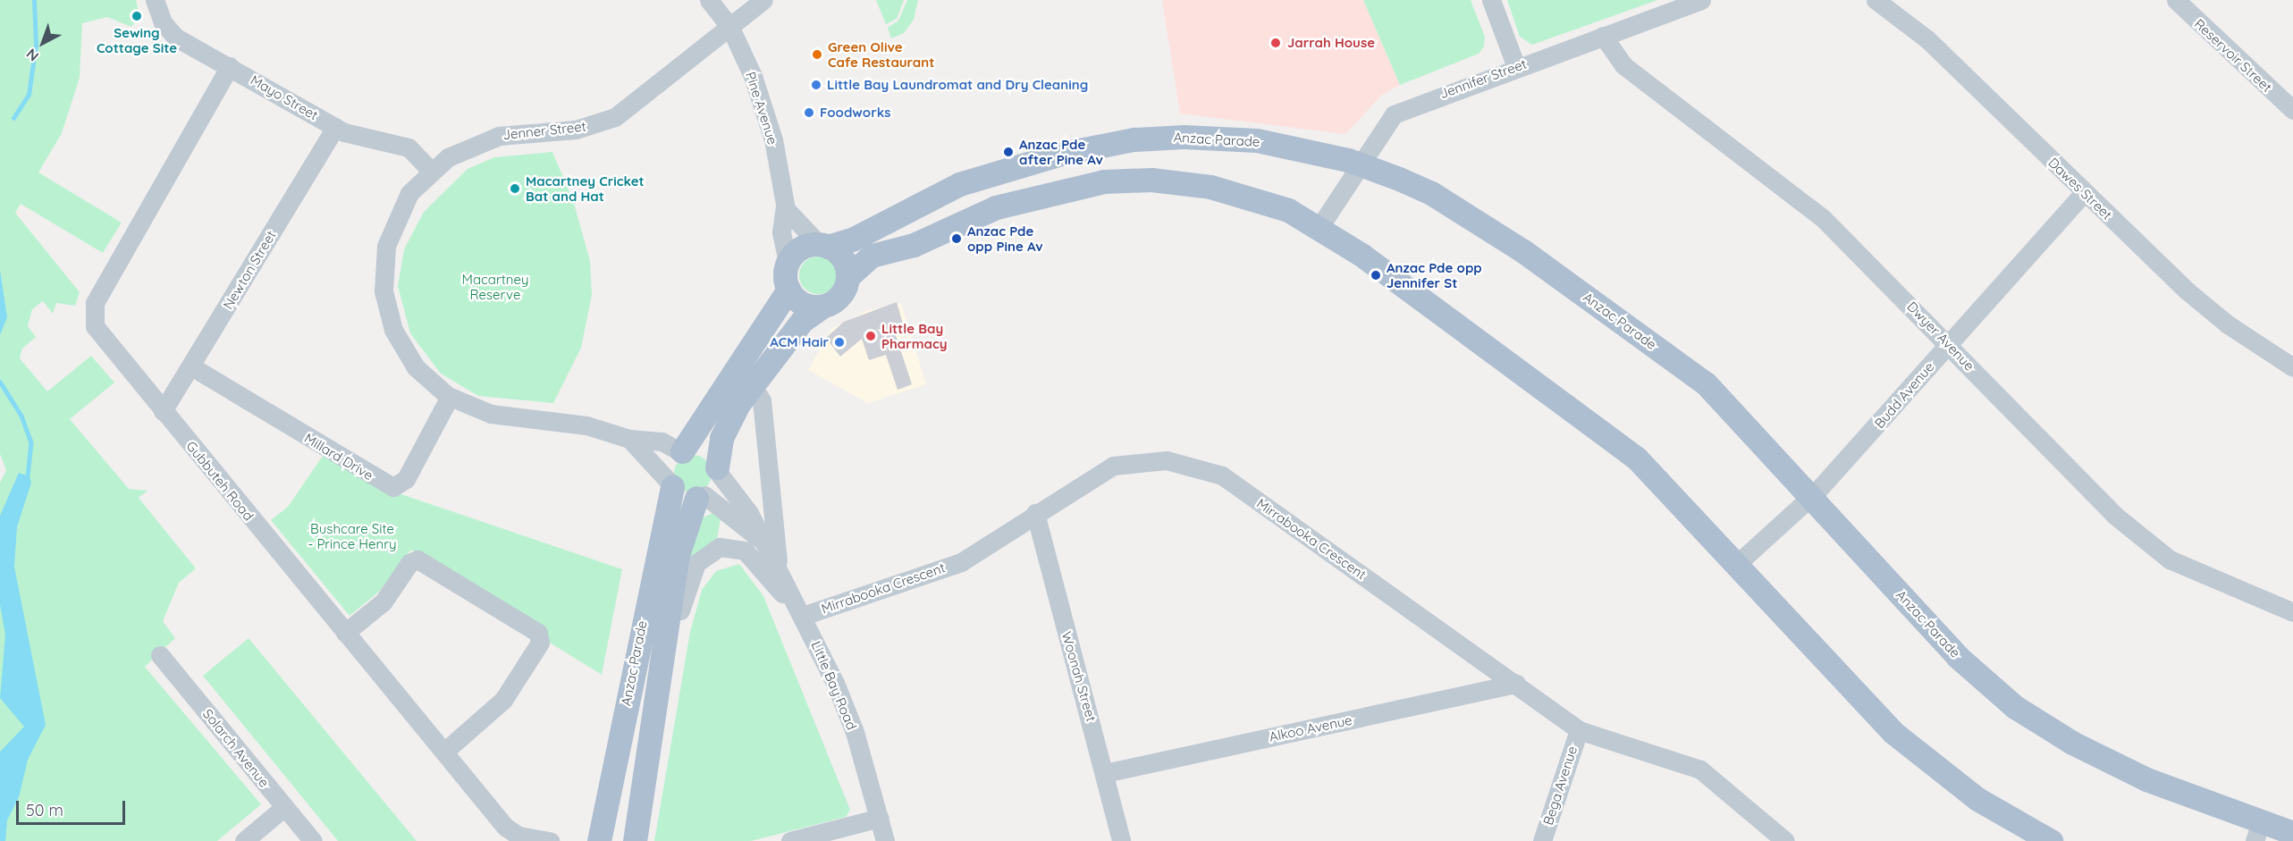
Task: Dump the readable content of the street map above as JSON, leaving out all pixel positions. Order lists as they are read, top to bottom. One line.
{"streets":{"main road":["Anzac Parade"],"street":["Reservoir Street","Jennifer Street","Mayo Street","Pine Avenue","Jenner Street","Dawes Street","Newton Street","Dwyer Avenue","Budd Avenue","Millard Drive","Gubbuteh Road","Mirrabooka Crescent","Woonah Street","Little Bay Road","Alkoo Avenue","Solarch Avenue","Bega Avenue"]},"crossings":[["Jennifer Street","Anzac Parade"],["Jennifer Street","Dwyer Avenue"],["Mayo Street","Jenner Street"],["Mayo Street","Newton Street"],["Mayo Street","Gubbuteh Road"],["Pine Avenue","Jenner Street"],["Pine Avenue","Anzac Parade"],["Jenner Street","Anzac Parade"],["Jenner Street","Millard Drive"],["Jenner Street","Little Bay Road"],["Anzac Parade","Budd Avenue"],["Anzac Parade","Little Bay Road"],["Dawes Street","Budd Avenue"],["Newton Street","Millard Drive"],["Newton Street","Gubbuteh Road"],["Dwyer Avenue","Budd Avenue"],["Mirrabooka Crescent","Woonah Street"],["Mirrabooka Crescent","Little Bay Road"],["Mirrabooka Crescent","Alkoo Avenue"],["Mirrabooka Crescent","Bega Avenue"],["Woonah Street","Alkoo Avenue"]],"parks":["Macartney Reserve","Bushcare Site - Prince Henry"],"places":["Sewing Cottage Site","Jarrah House","Green Olive Cafe Restaurant","Little Bay Laundromat and Dry Cleaning","Foodworks","Anzac Pde after Pine Av","Macartney Cricket Bat and Hat","Anzac Pde opp Pine Av","Anzac Pde opp Jennifer St","Little Bay Pharmacy","ACM Hair"],"scale_bar":"50 m","north":"bottom left"}
